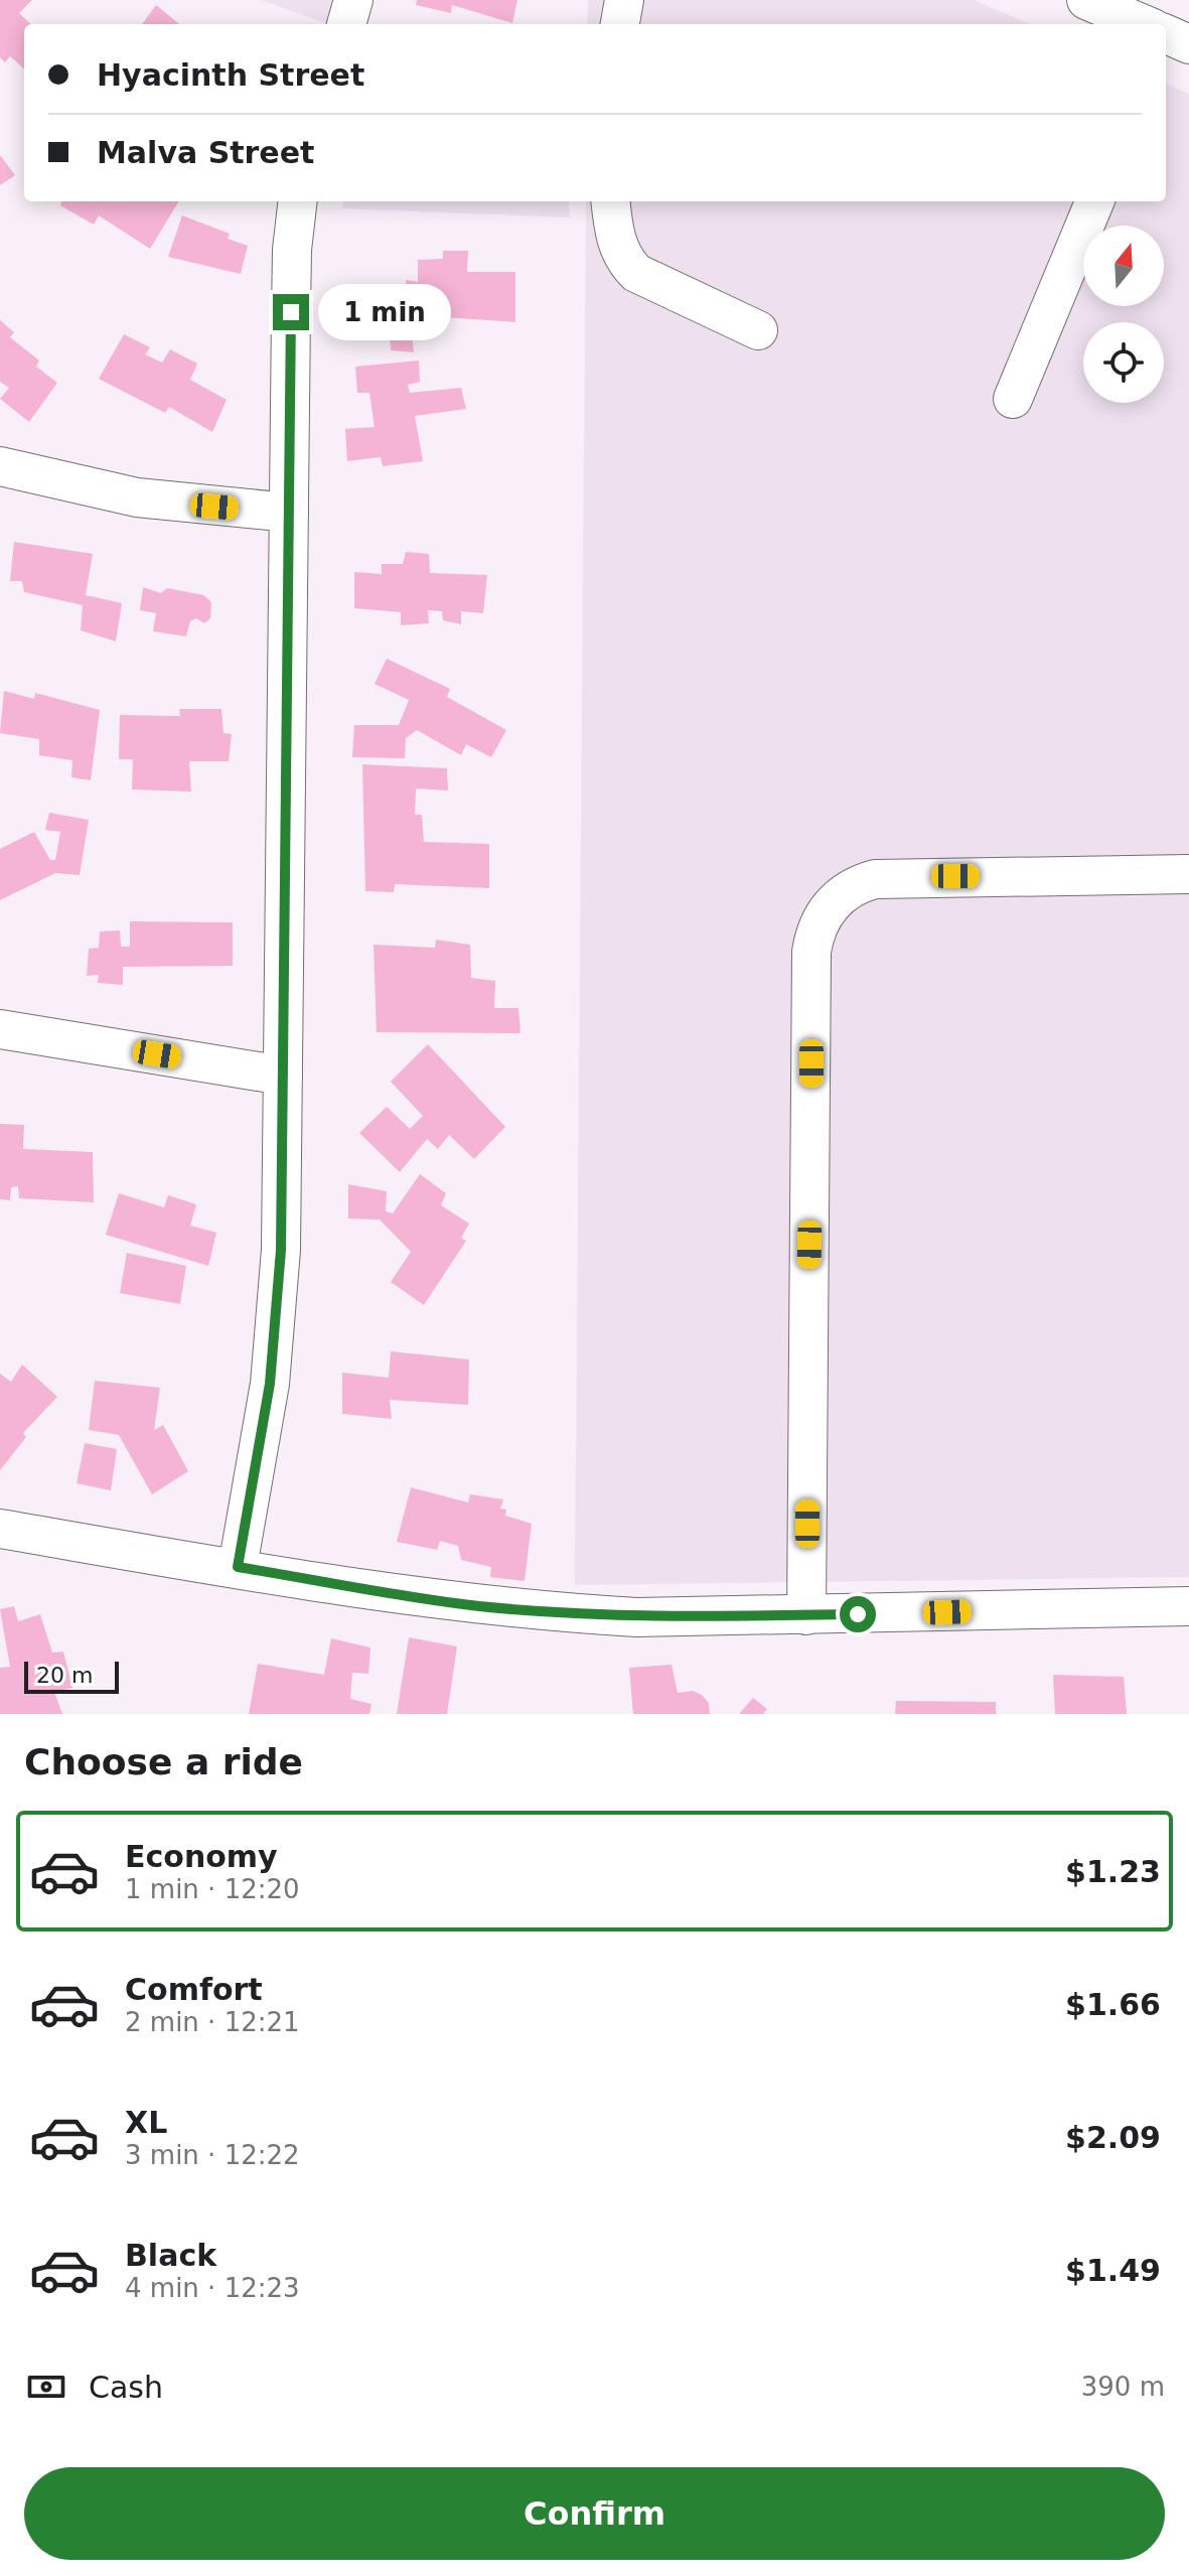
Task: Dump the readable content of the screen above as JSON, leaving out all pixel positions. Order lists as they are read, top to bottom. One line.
{"scale_bar":"20 m","north":"top","page":{"banner":["Hyacinth Street","Malva Street"],"bubble":"1 min","scale":"20 m","heading":"Choose a ride","list":[{"name":"Economy","note":"1 min · 12:20","value":"$1.23"},{"name":"Comfort","note":"2 min · 12:21","value":"$1.66"},{"name":"XL","note":"3 min · 12:22","value":"$2.09"},{"name":"Black","note":"4 min · 12:23","value":"$1.49"}],"pay":["Cash","390 m"],"buttons":"Confirm"}}
